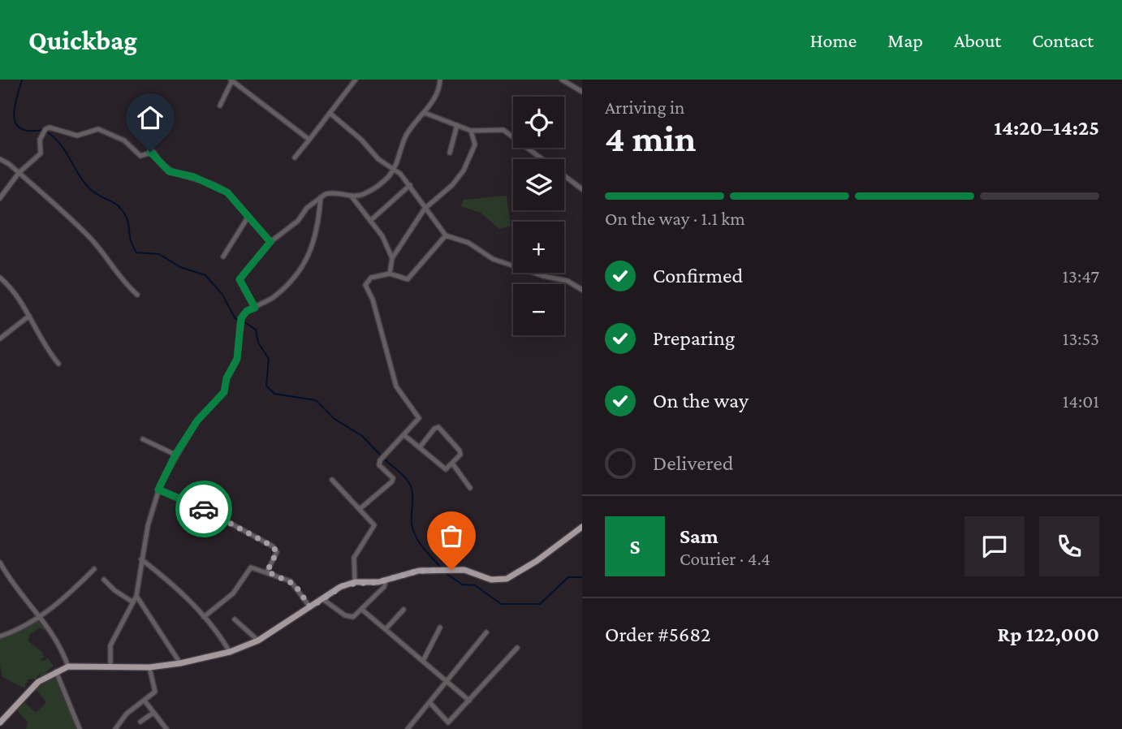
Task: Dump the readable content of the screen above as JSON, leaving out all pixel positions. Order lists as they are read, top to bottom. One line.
{"page":{"header":"Quickbag","nav":["Home","Map","About","Contact"],"heading":["4 min","Arriving in","14:20–14:25"],"panel":["Sam","Courier · 4.4","Order #5682","Rp 122,000"],"map_buttons":["+","−"],"bar":"On the way · 1.1 km","list":[["Confirmed","13:47"],["Preparing","13:53"],["On the way","14:01"],"Delivered"],"round":"S"}}
